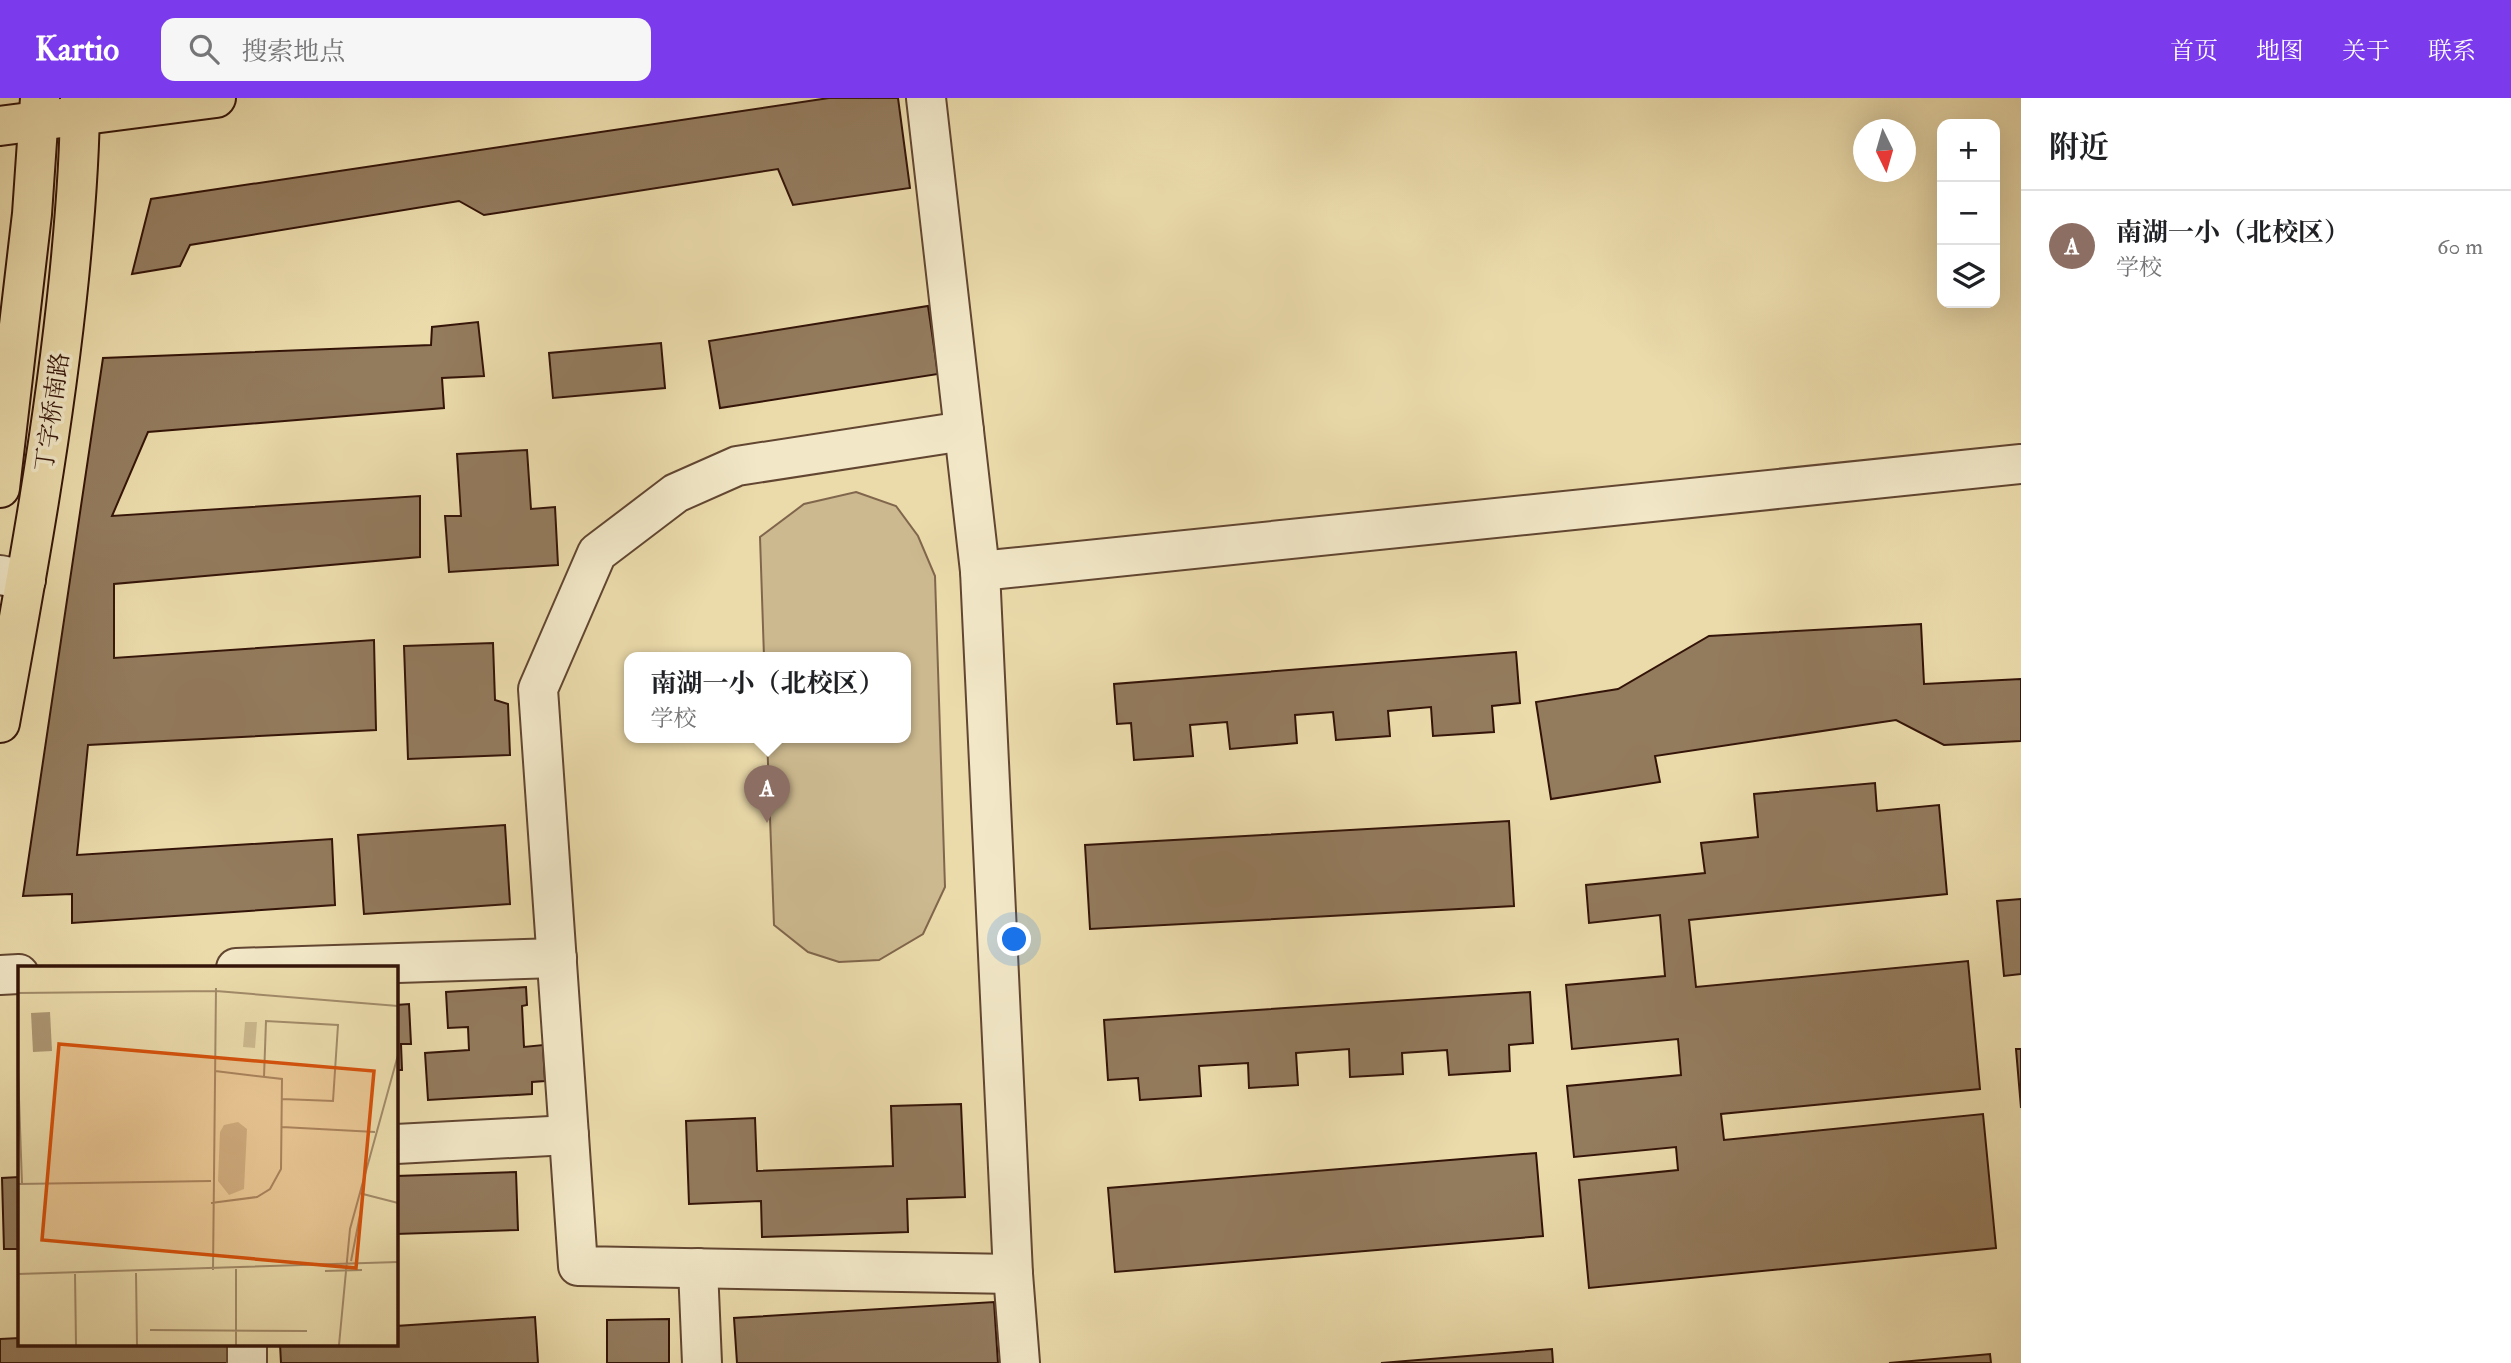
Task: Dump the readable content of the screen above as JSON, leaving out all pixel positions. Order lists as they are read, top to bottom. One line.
{"streets":{"main road":["丁字桥南路"]},"north":"bottom","page":{"header":"Kartio","search":"搜索地点","nav":["首页","地图","关于","联系"],"heading":"附近","map_buttons":["+","−"],"list":[{"mark":"A","name":"南湖一小（北校区）","note":"学校","value":"60 m"}],"popup":["南湖一小（北校区）","学校"],"pins":"A"}}
